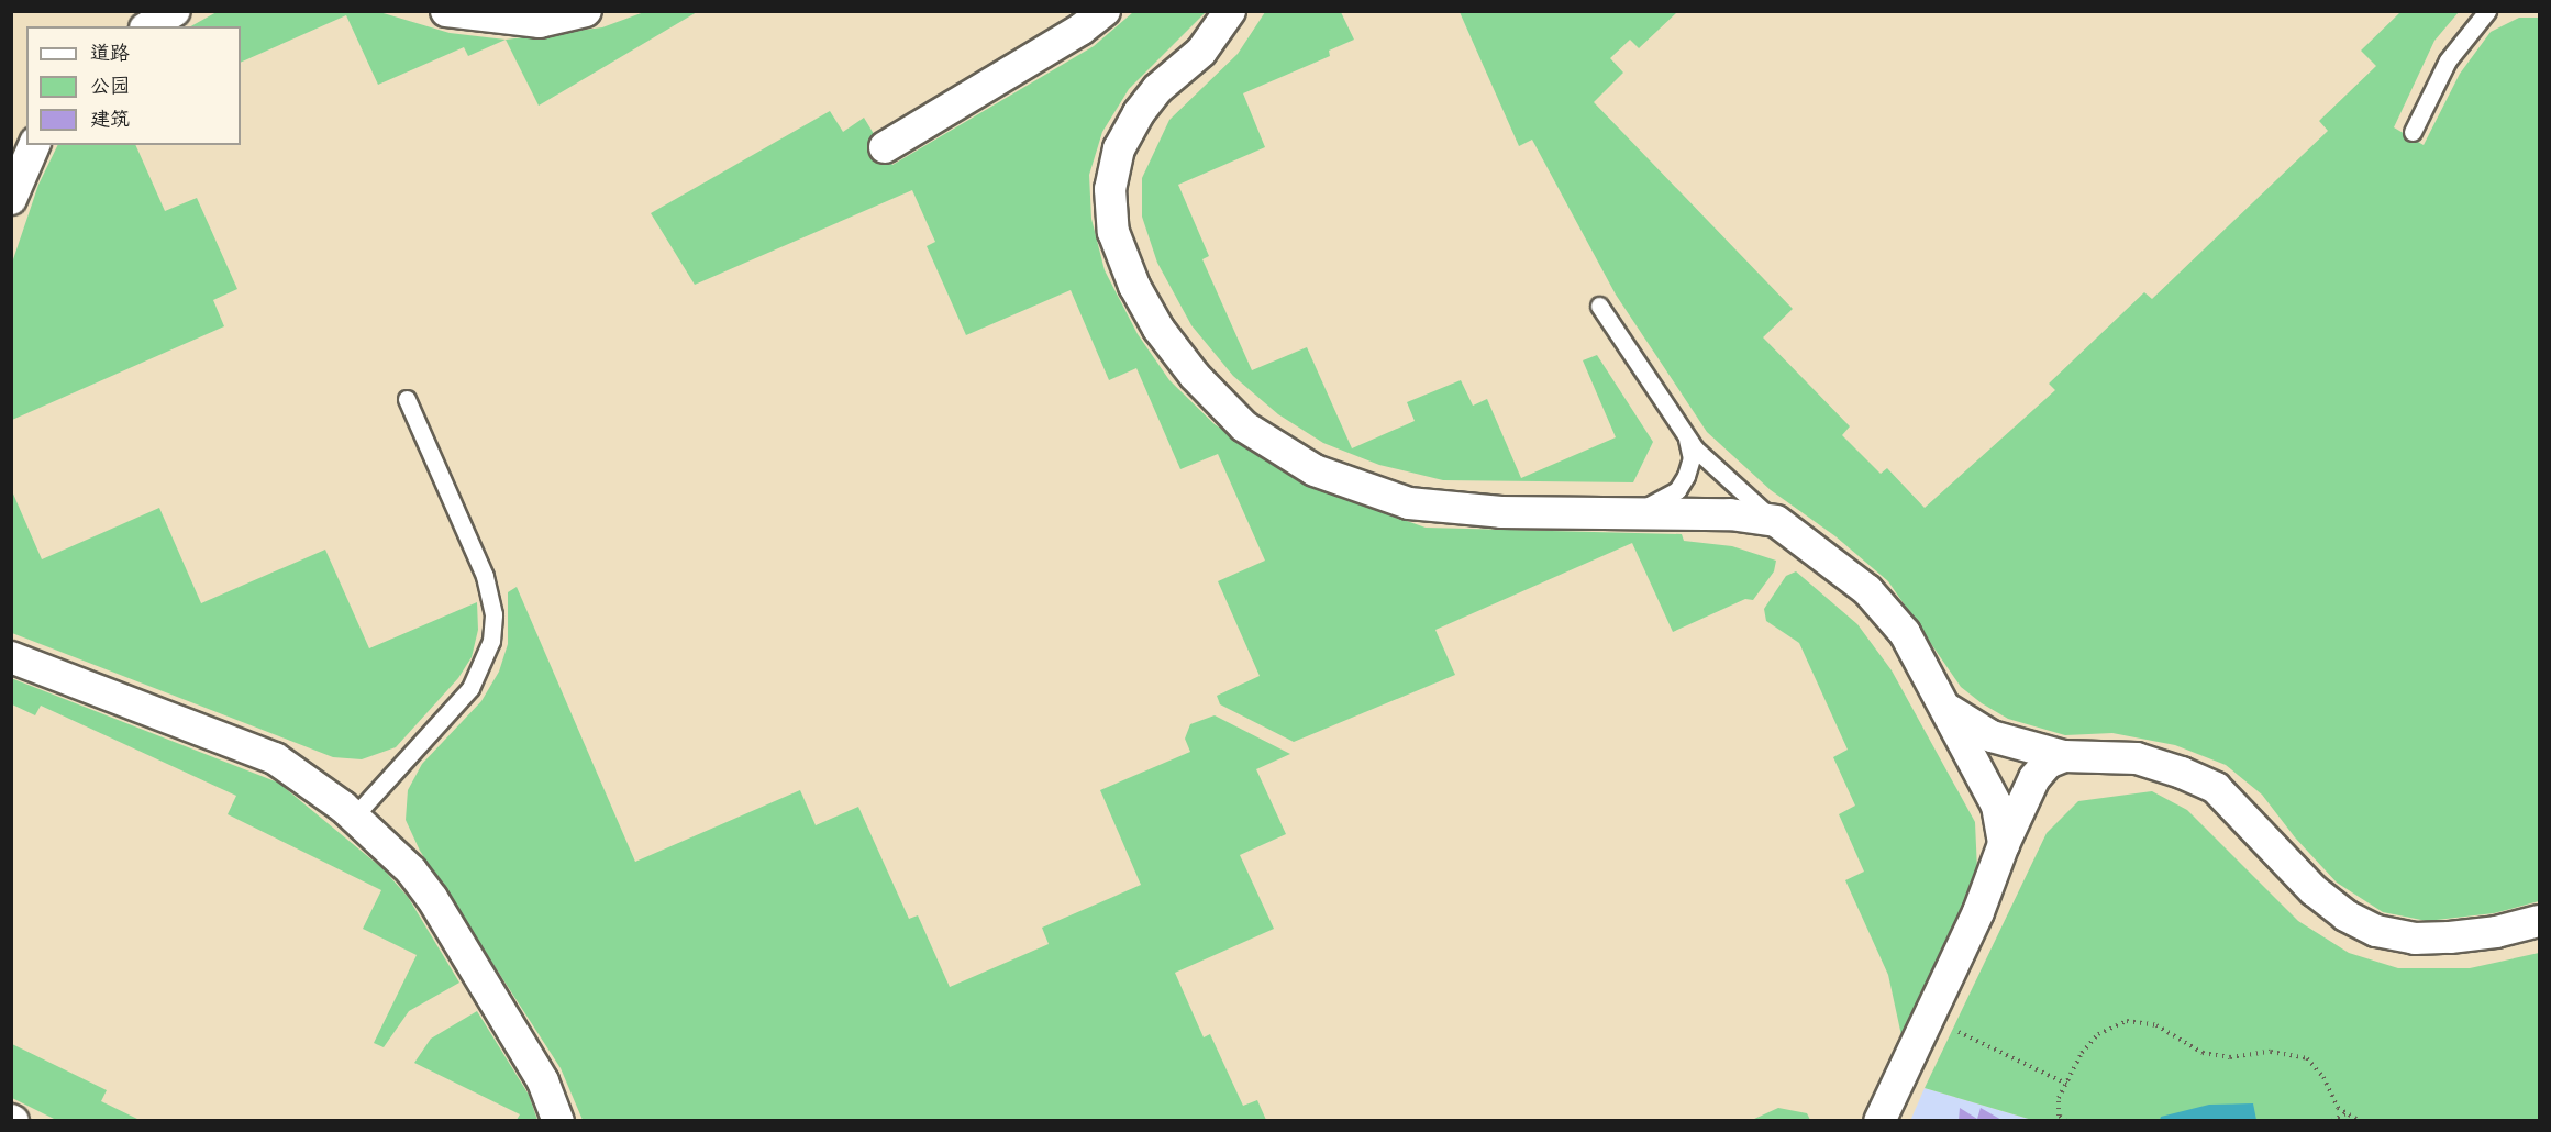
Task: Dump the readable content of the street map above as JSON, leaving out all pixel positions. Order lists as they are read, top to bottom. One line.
{"legend":["道路","公园","建筑"]}
